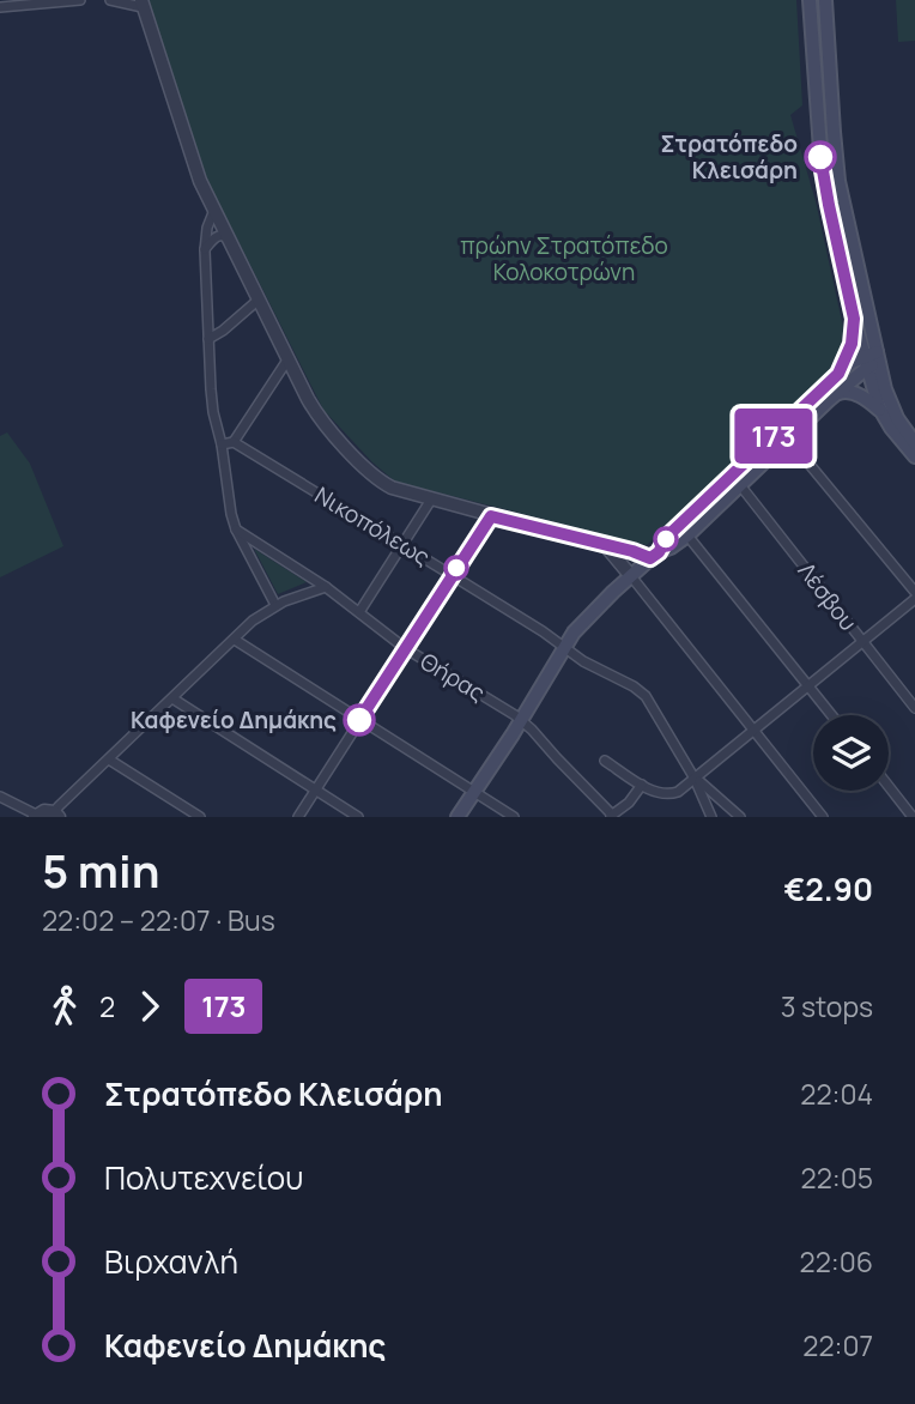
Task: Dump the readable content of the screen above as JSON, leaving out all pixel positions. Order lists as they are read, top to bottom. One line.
{"streets":{"street":["Νικοπόλεως","Λέσβου","Θήρας"]},"parks":["πρώην Στρατόπεδο Κολοκοτρώνη"],"places":["Στρατόπεδο Κλεισάρη","Καφενείο Δημάκης"],"lines":["bus line 173"],"page":{"on_map":"173","heading":["5 min","22:02 – 22:07 · Bus","€2.90"],"legs":["2","173","3 stops"],"list":[{"name":"Στρατόπεδο Κλεισάρη","value":"22:04"},{"name":"Πολυτεχνείου","value":"22:05"},{"name":"Βιρχανλή","value":"22:06"},{"name":"Καφενείο Δημάκης","value":"22:07"}]}}
